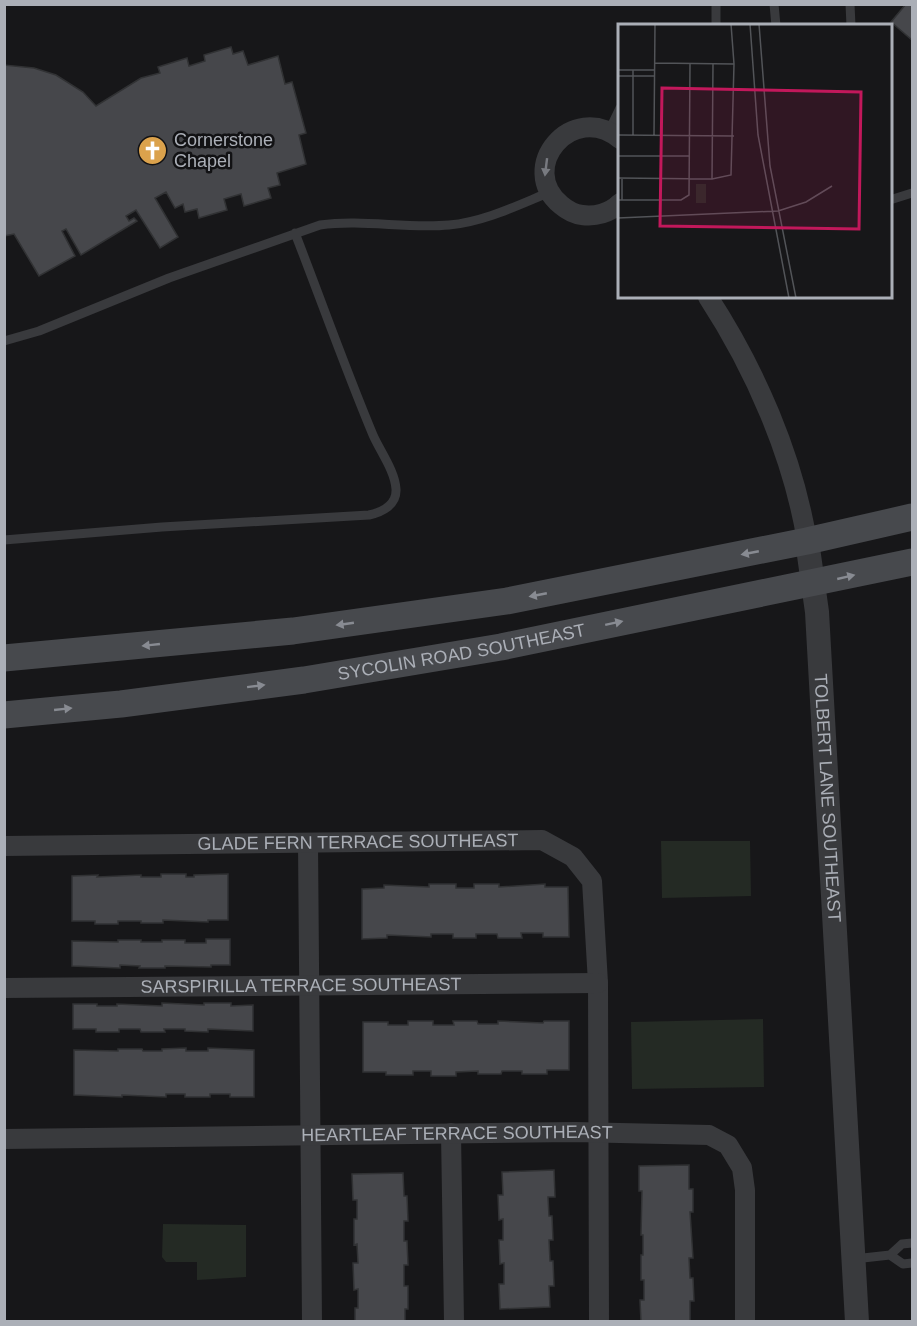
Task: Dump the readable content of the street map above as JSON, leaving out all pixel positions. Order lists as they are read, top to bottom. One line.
{"streets":{"main road":["SYCOLIN ROAD SOUTHEAST"],"street":["TOLBERT LANE SOUTHEAST","GLADE FERN TERRACE SOUTHEAST","SARSPIRILLA TERRACE SOUTHEAST","HEARTLEAF TERRACE SOUTHEAST"]},"crossings":[["SYCOLIN ROAD SOUTHEAST","TOLBERT LANE SOUTHEAST"],["GLADE FERN TERRACE SOUTHEAST","SARSPIRILLA TERRACE SOUTHEAST"],["GLADE FERN TERRACE SOUTHEAST","HEARTLEAF TERRACE SOUTHEAST"]],"places":{"church":["Cornerstone Chapel"]}}
